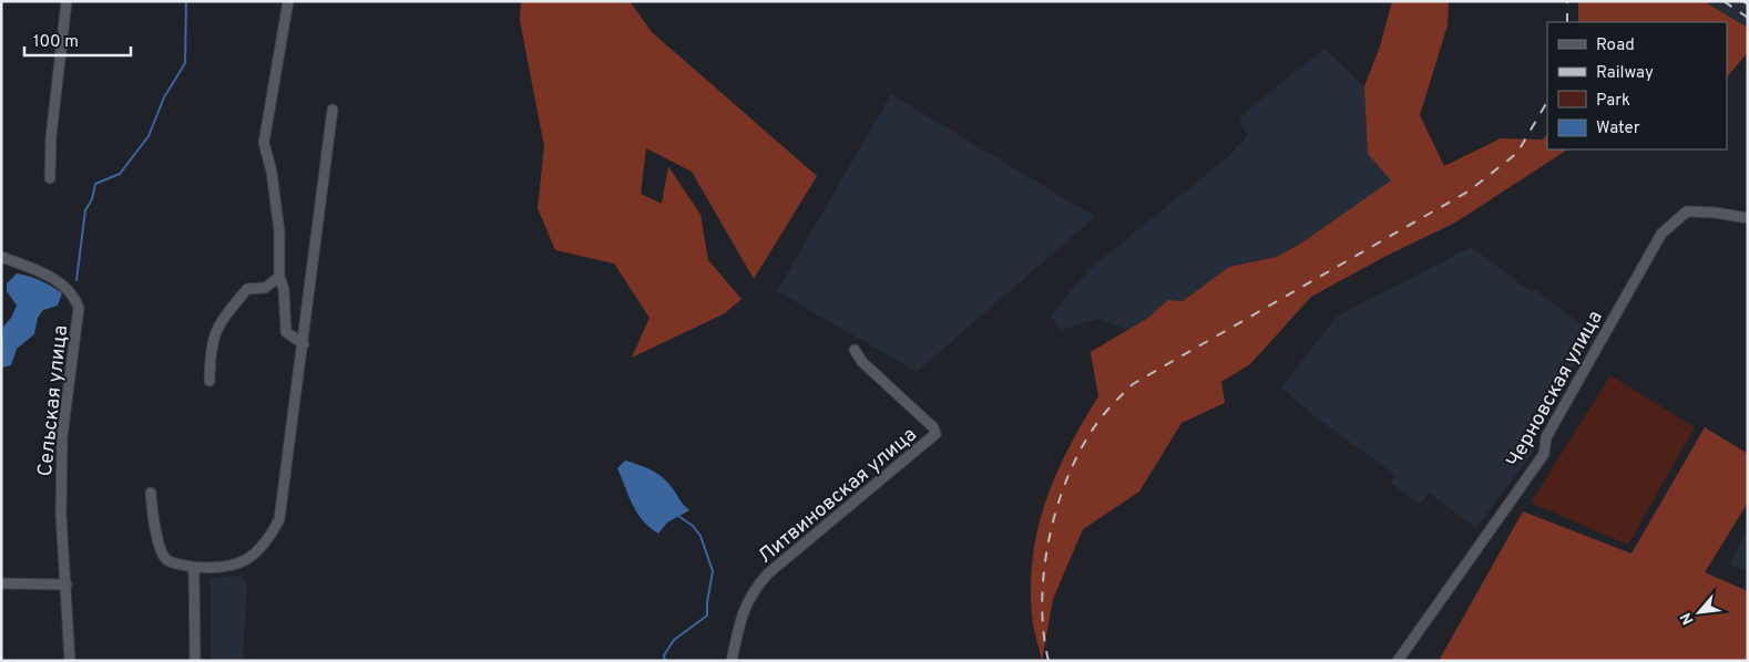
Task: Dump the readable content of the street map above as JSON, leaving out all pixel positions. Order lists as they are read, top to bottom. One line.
{"streets":{"street":["Черновская улица","Сельская улица","Литвиновская улица"]},"legend":["Road","Railway","Park","Water"],"scale_bar":"100 m","north":"bottom left"}
